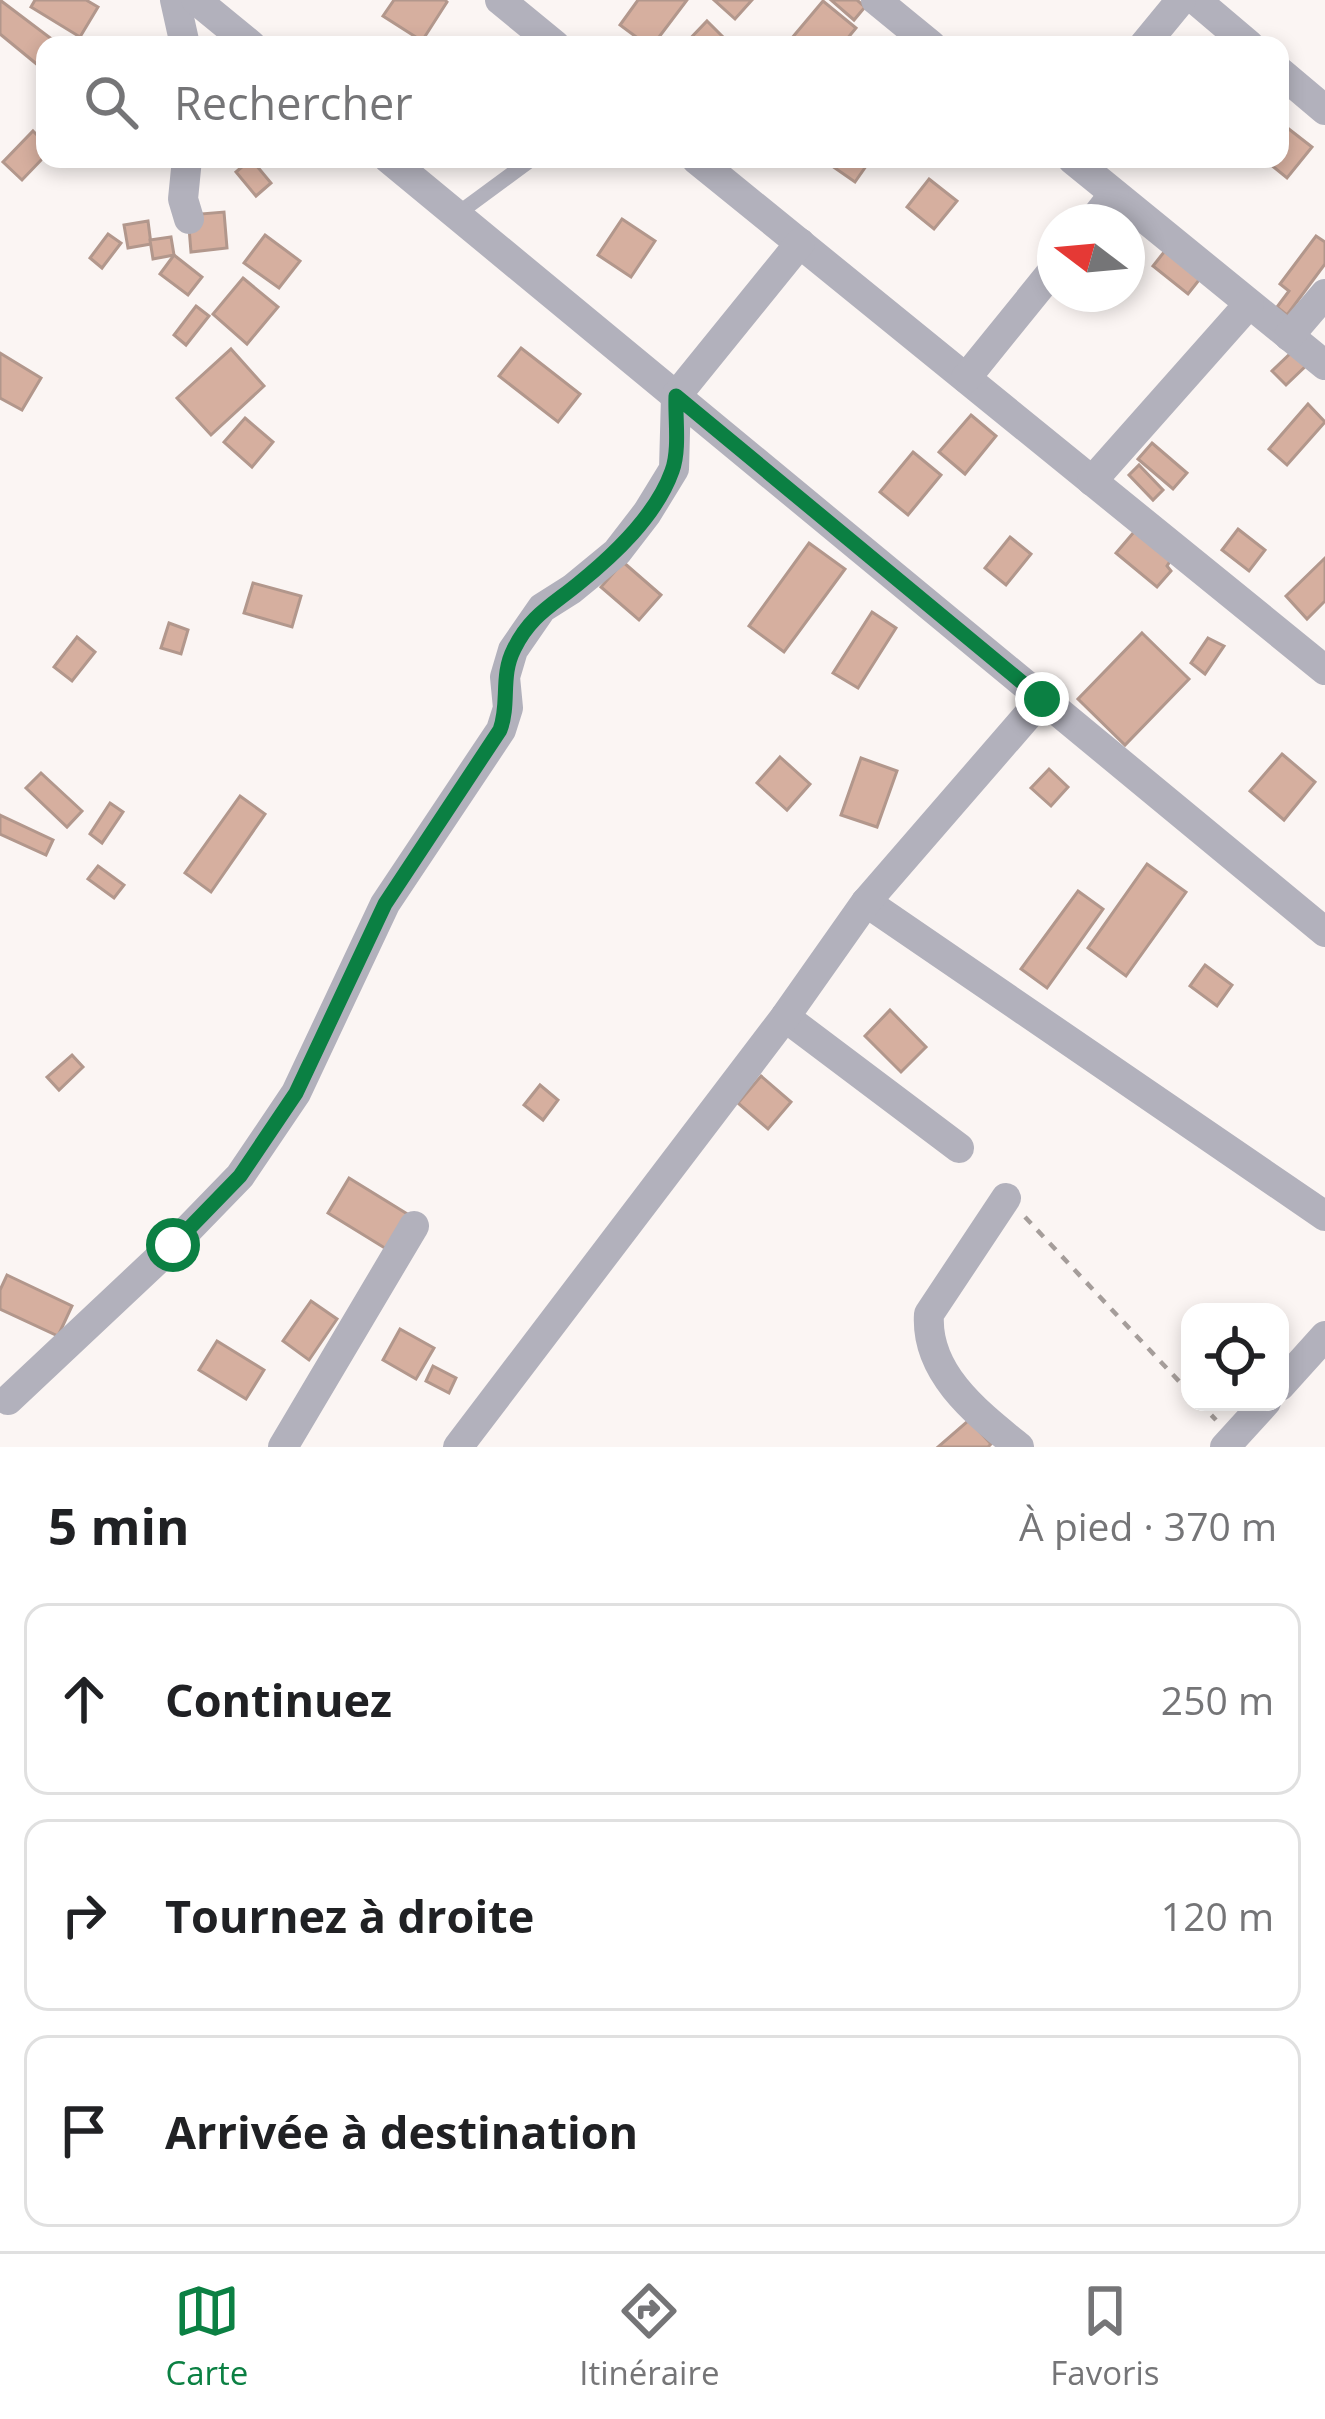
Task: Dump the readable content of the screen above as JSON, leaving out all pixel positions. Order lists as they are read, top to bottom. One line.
{"north":"left","page":{"search":"Rechercher","heading":["5 min","À pied · 370 m"],"list":[["Continuez","250 m"],["Tournez à droite","120 m"],"Arrivée à destination"],"nav":["Carte","Itinéraire","Favoris"]}}
